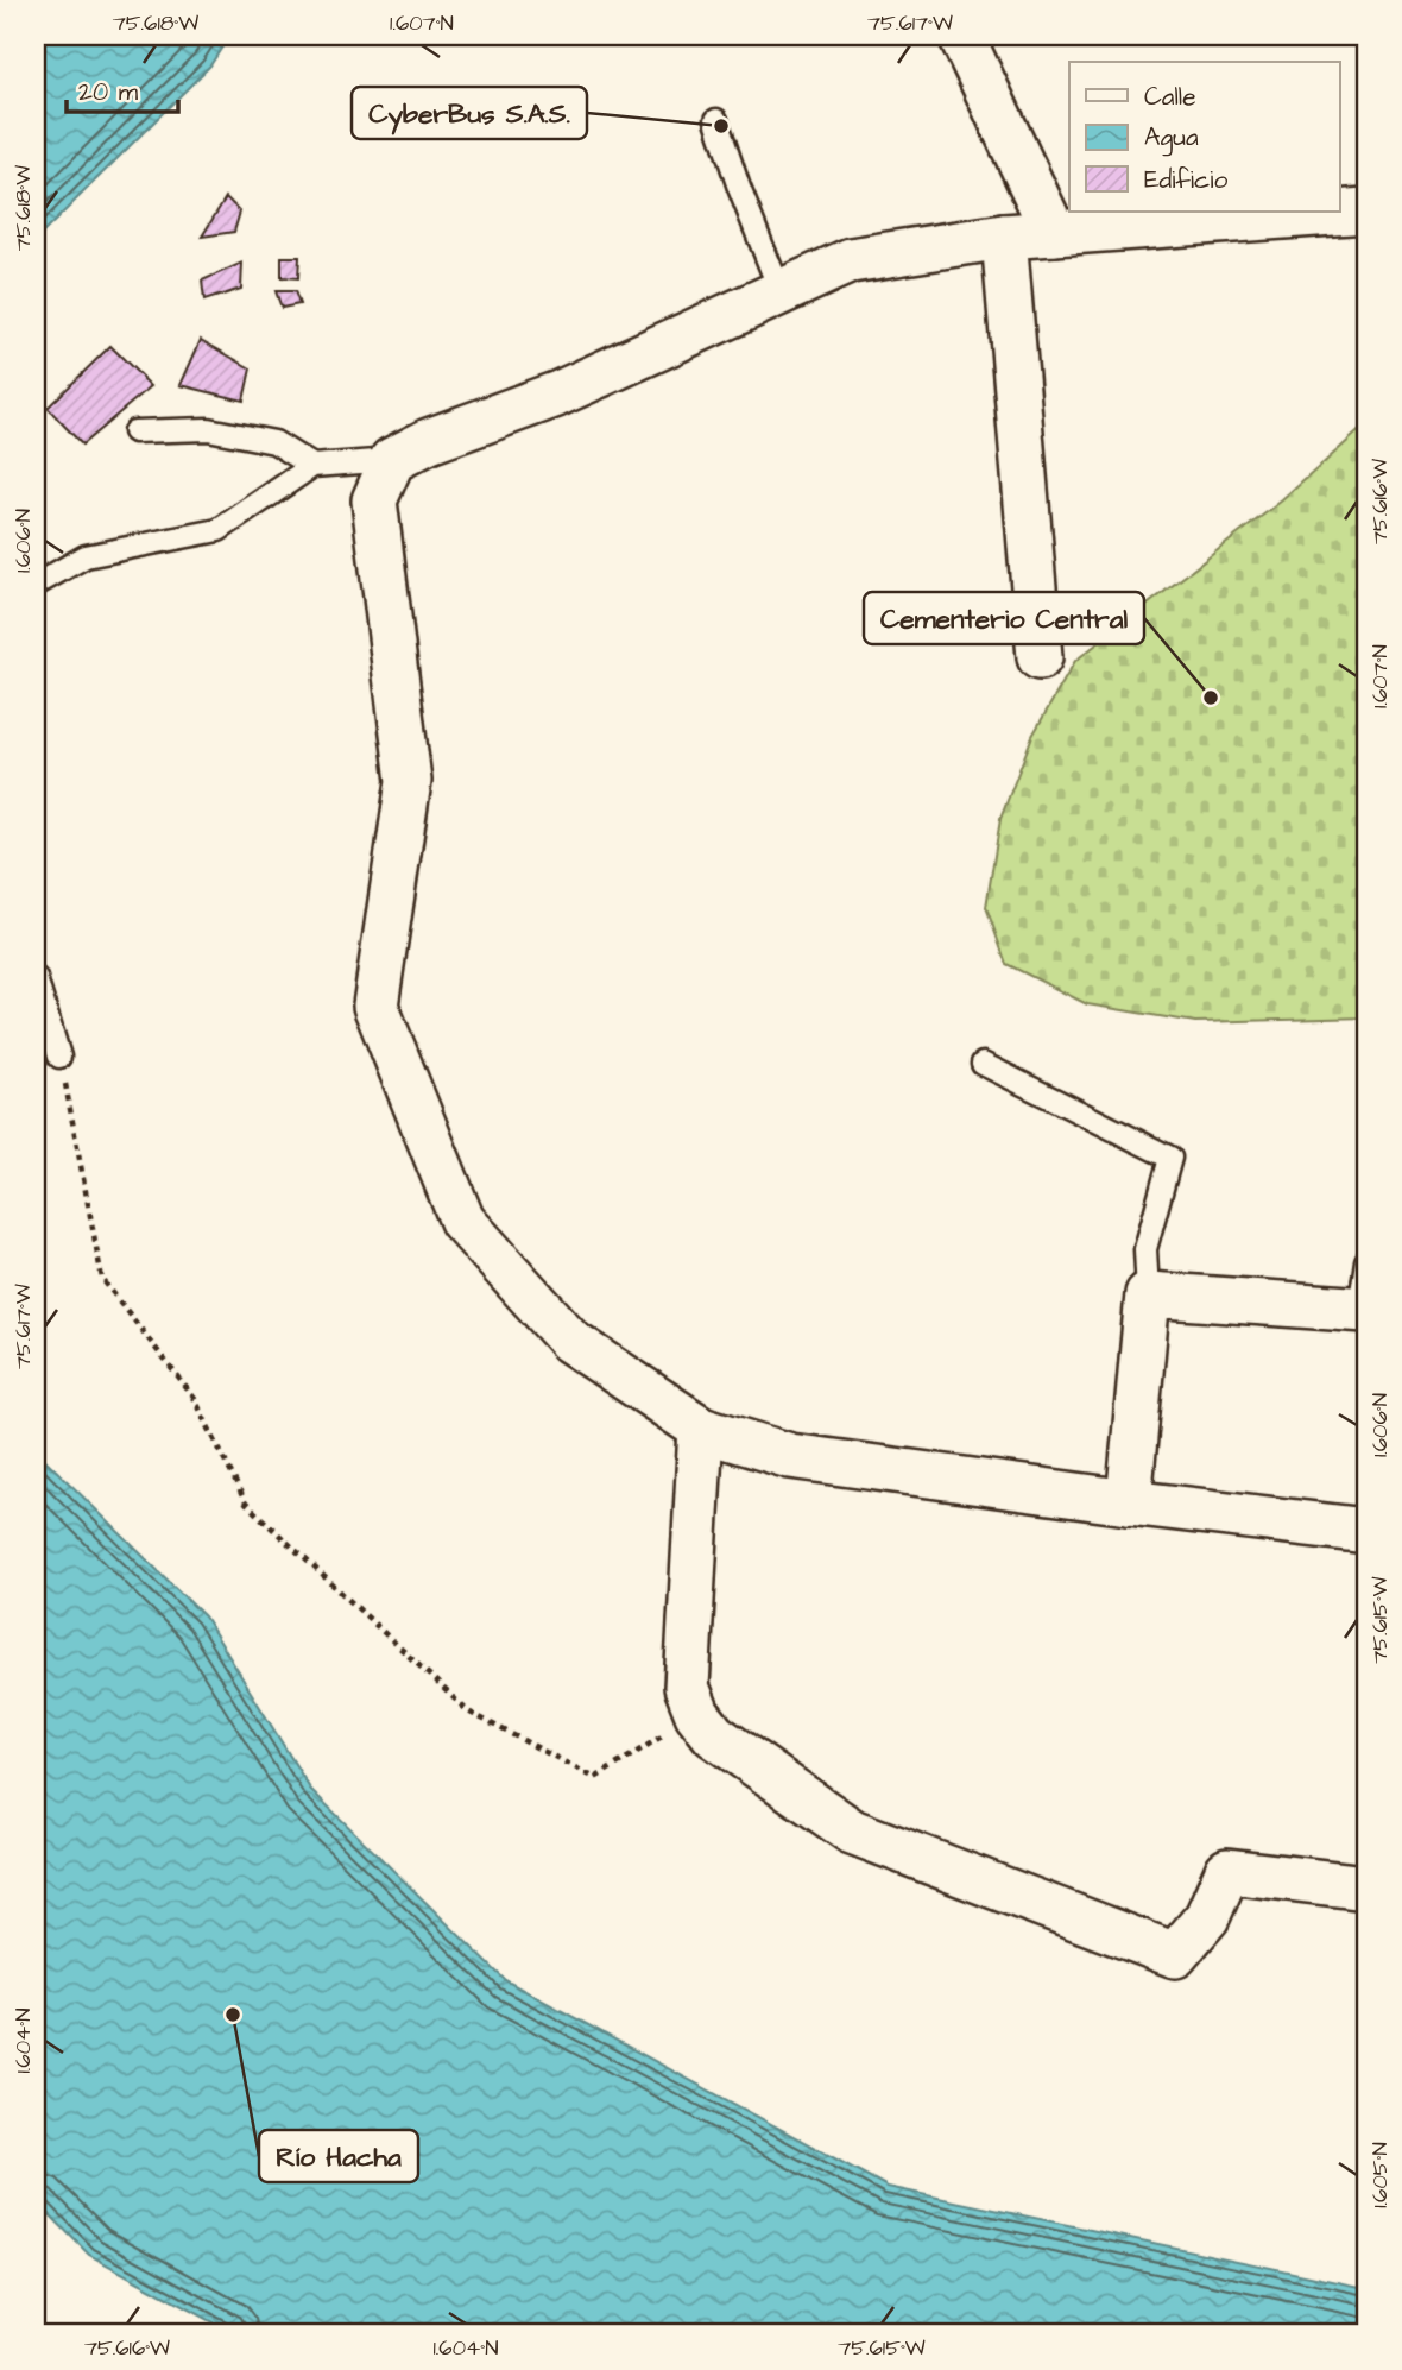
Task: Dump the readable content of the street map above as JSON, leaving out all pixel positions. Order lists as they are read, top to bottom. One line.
{"places":["CyberBus S.A.S.","Cementerio Central","Río Hacha"],"legend":["Calle","Agua","Edificio"],"scale_bar":"20 m","coordinates":["75.618°W","1.607°N","75.617°W","75.616°W","1.606°N","75.615°W","1.604°N","1.605°N"]}
